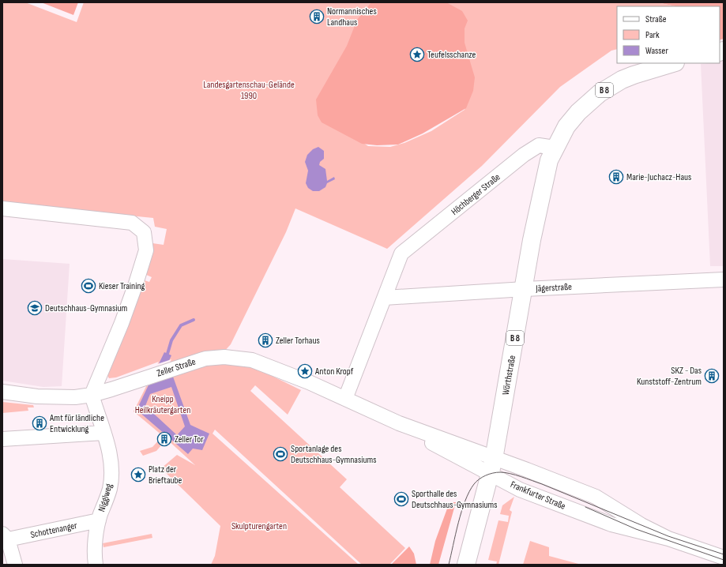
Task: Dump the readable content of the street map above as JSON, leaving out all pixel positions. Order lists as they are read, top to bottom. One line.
{"streets":{"main road":["B 8","Wörthstraße"],"street":["Höchberger Straße","Jägerstraße","Zeller Straße","Frankfurter Straße","Nigglweg","Schottenanger"]},"crossings":[["B 8","Höchberger Straße"],["B 8","Wörthstraße"],["Höchberger Straße","Jägerstraße"],["Höchberger Straße","Zeller Straße"],["Höchberger Straße","Wörthstraße"],["Höchberger Straße","Frankfurter Straße"],["Jägerstraße","Wörthstraße"],["Zeller Straße","Frankfurter Straße"],["Zeller Straße","Nigglweg"],["Wörthstraße","Frankfurter Straße"],["Nigglweg","Schottenanger"]],"parks":["Landesgartenschau-Gelände 1990","Kneipp Heilkräutergarten","Skulpturengarten"],"places":{"building":["Normannisches Landhaus","Marie-Juchacz-Haus","Zeller Torhaus","SKZ - Das Kunststoff-Zentrum","Amt für ländliche Entwicklung","Zeller Tor"],"place":["Teufelsschanze","Anton Kropf","Platz der Brieftaube"],"sports":["Kieser Training","Sportanlage des Deutschhaus-Gymnasiums","Sporthalle des Deutschhaus-Gymnasiums"],"school or university":["Deutschhaus-Gymnasium"]},"legend":["Straße","Park","Wasser"]}
